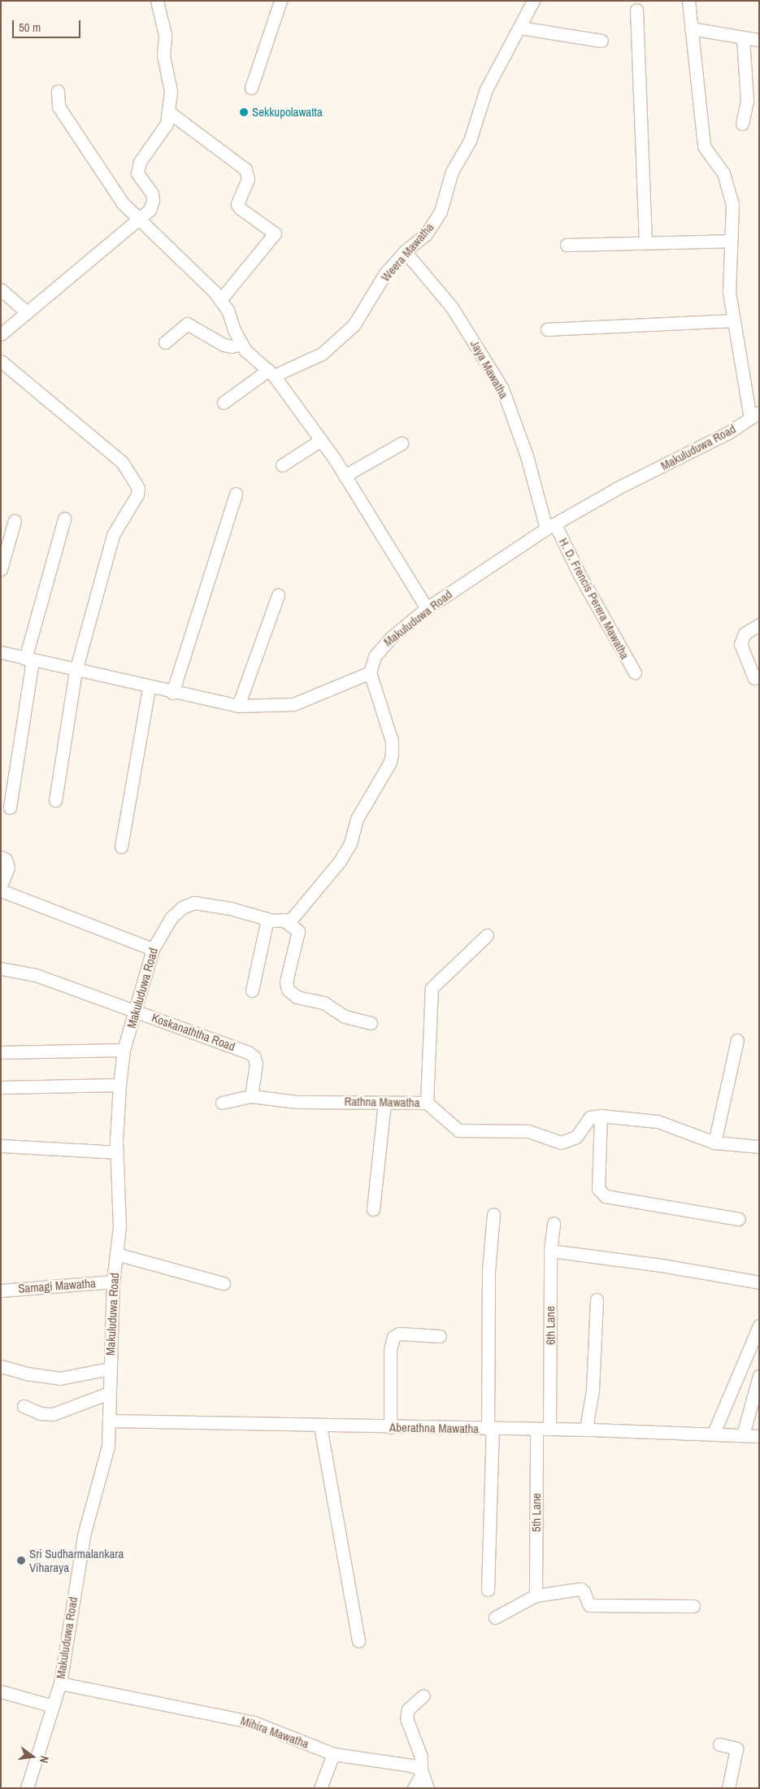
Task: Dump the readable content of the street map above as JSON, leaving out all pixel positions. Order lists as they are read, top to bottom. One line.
{"streets":{"street":["Weera Mawatha","Jaya Mawatha","Makuluduwa Road","H. D. Frencis Perera Mawatha","Koskanaththa Road","Rathna Mawatha","Samagi Mawatha","6th Lane","Aberathna Mawatha","5th Lane","Mihira Mawatha"]},"crossings":[["Weera Mawatha","Jaya Mawatha"],["Jaya Mawatha","Makuluduwa Road"],["Jaya Mawatha","H. D. Frencis Perera Mawatha"],["Makuluduwa Road","H. D. Frencis Perera Mawatha"],["Makuluduwa Road","Koskanaththa Road"],["Makuluduwa Road","Samagi Mawatha"],["Makuluduwa Road","Aberathna Mawatha"],["Makuluduwa Road","Mihira Mawatha"],["Koskanaththa Road","Rathna Mawatha"],["6th Lane","Aberathna Mawatha"],["Aberathna Mawatha","5th Lane"]],"places":["Sekkupolawatta","Sri Sudharmalankara Viharaya"],"scale_bar":"50 m","north":"right"}
